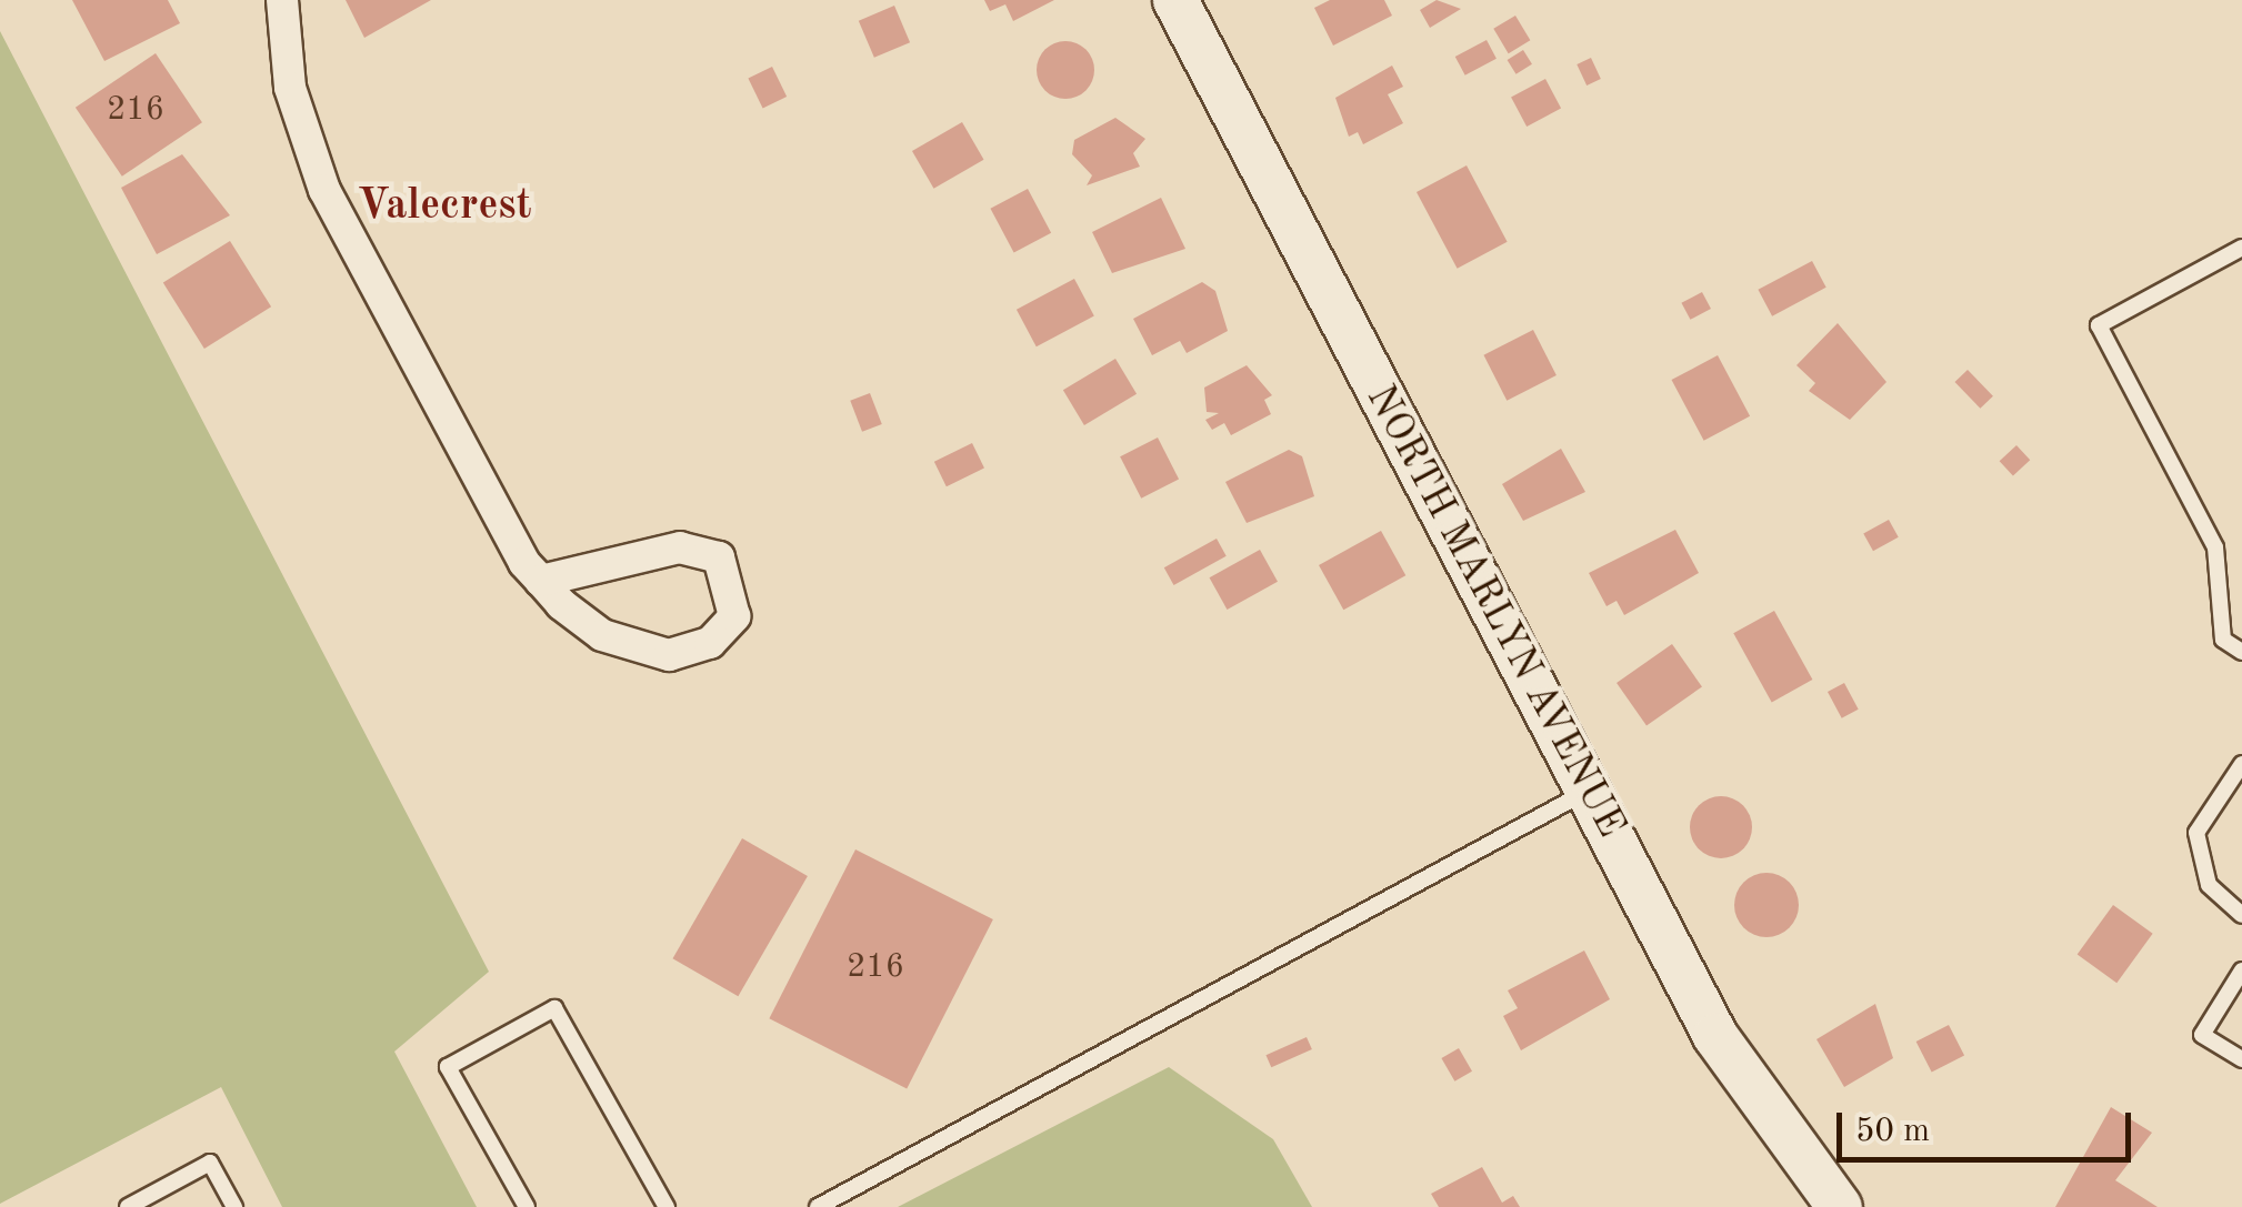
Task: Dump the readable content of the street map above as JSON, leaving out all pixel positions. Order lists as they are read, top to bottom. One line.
{"streets":{"street":["NORTH MARLYN AVENUE"]},"districts":["Valecrest"],"house_numbers":["216","216"],"scale_bar":"50 m"}
